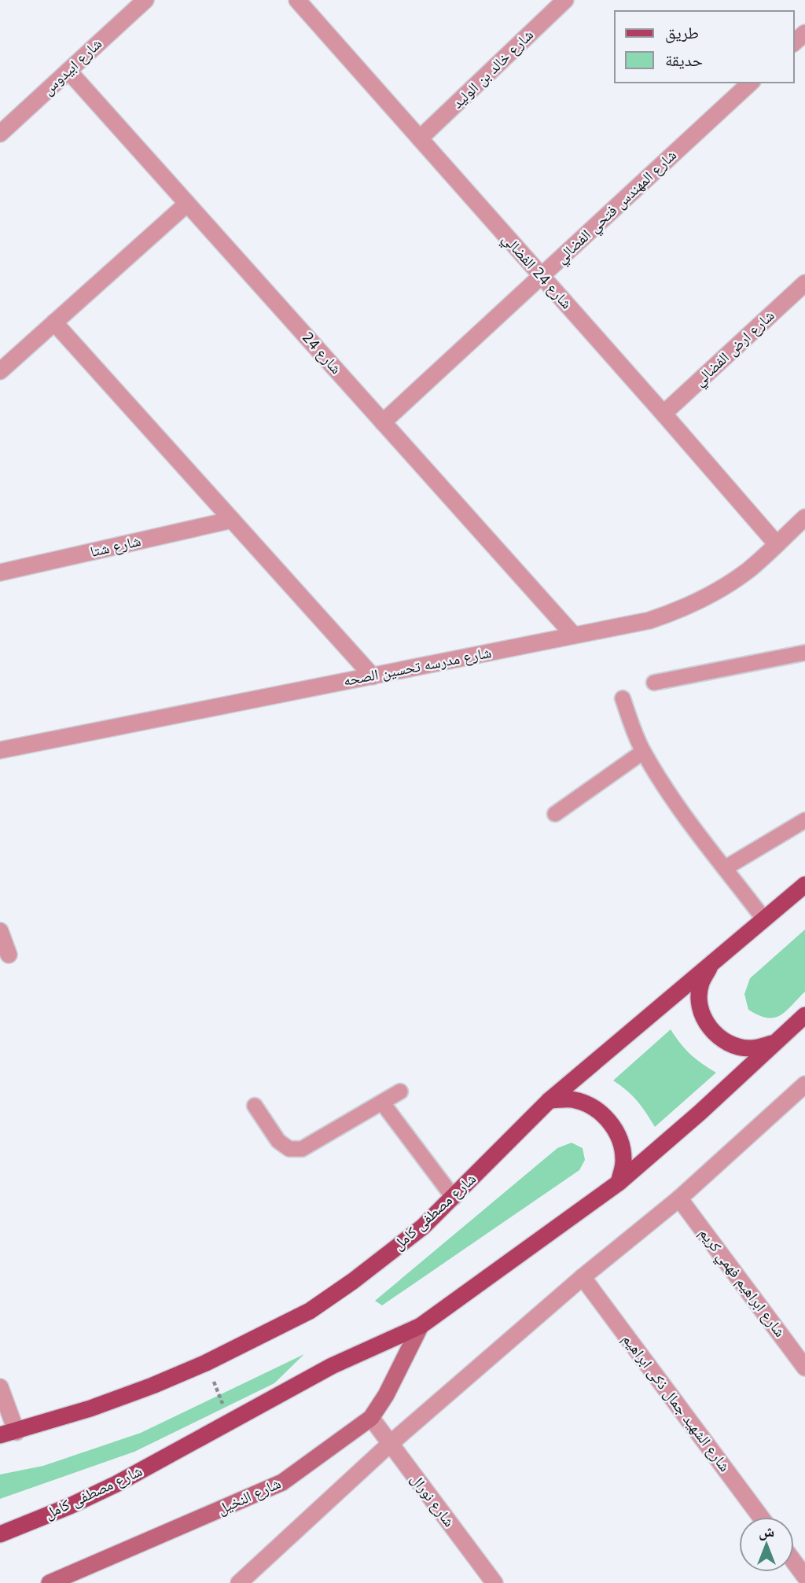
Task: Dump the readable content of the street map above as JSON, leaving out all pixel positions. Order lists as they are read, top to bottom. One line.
{"streets":{"main road":["شارع مصطفى كامل","شارع النخيل"],"street":["شارع ابيدوس","شارع خالد بن الوليد","شارع المهندس فتحي الفضالي","شارع 24 الفضالي","شارع ارض الفضالي","شارع 24","شارع شتا","شارع مدرسه تحسين الصحه","شارع ابراهيم فهمي كريم","شارع الشهيد جمال ذكى ابراهيم","شارع نورال"]},"crossings":[["شارع ابيدوس","شارع 24"],["شارع خالد بن الوليد","شارع 24 الفضالي"],["شارع المهندس فتحي الفضالي","شارع 24 الفضالي"],["شارع المهندس فتحي الفضالي","شارع 24"],["شارع 24 الفضالي","شارع ارض الفضالي"],["شارع 24 الفضالي","شارع مدرسه تحسين الصحه"],["شارع 24","شارع مدرسه تحسين الصحه"],["شارع مصطفى كامل","شارع النخيل"],["شارع النخيل","شارع نورال"]],"legend":["طريق","حديقة"],"north":"top"}
